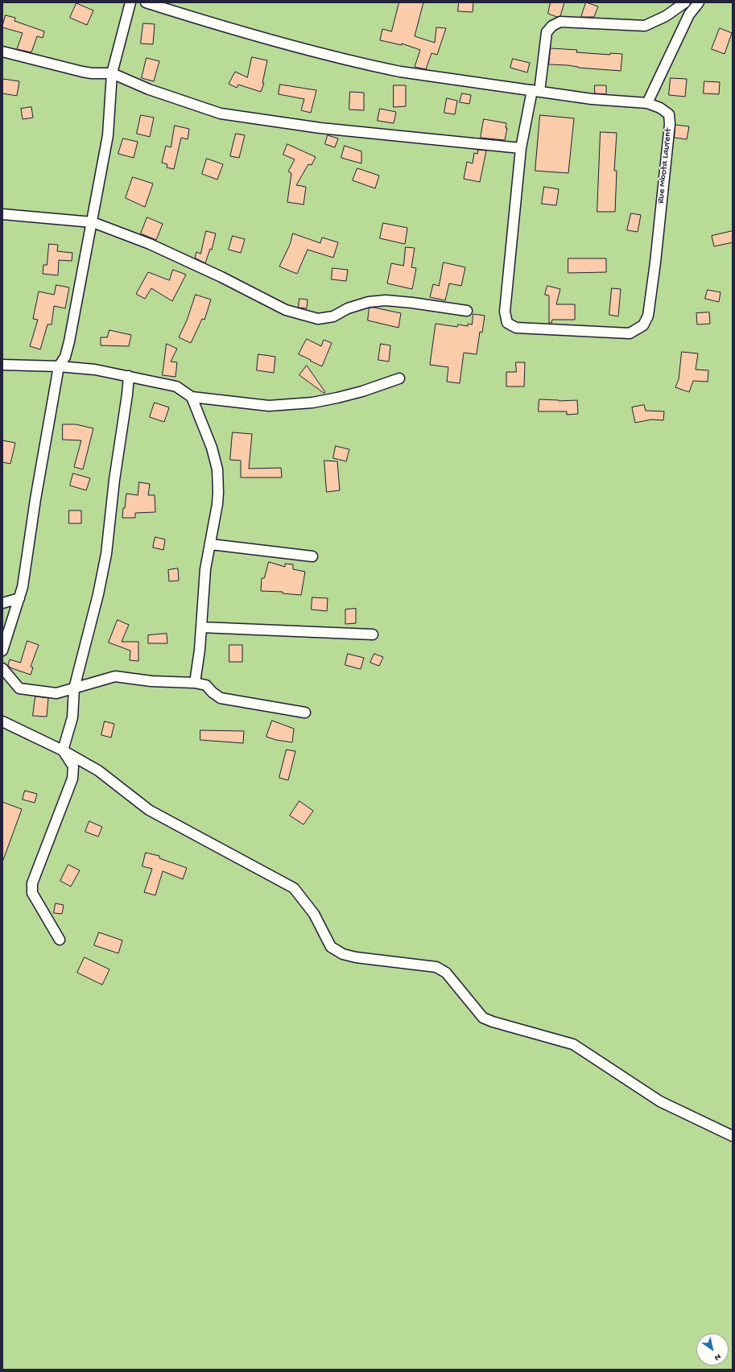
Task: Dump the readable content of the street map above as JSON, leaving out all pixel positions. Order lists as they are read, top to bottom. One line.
{"streets":{"street":["Rue Mbota Laurent"]},"north":"bottom right"}
